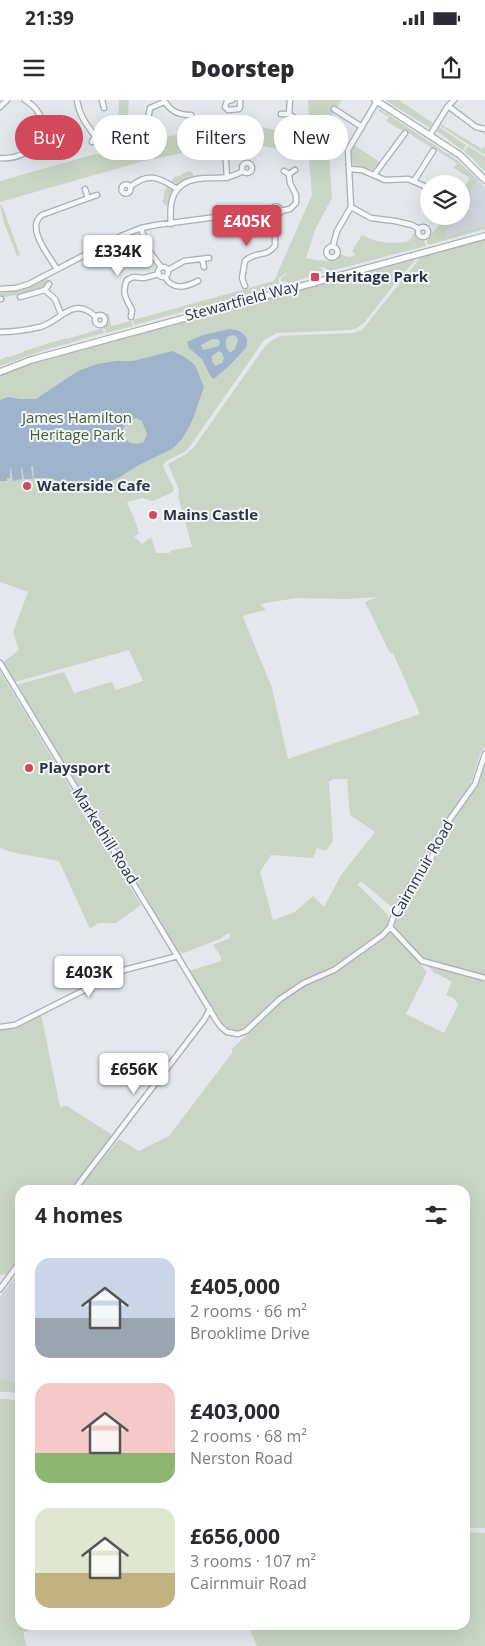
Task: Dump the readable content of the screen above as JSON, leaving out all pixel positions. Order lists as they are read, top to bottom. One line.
{"streets":{"street":["Stewartfield Way","Markethill Road","Cairnmuir Road"]},"crossings":[["Markethill Road","Cairnmuir Road"]],"parks":["James Hamilton Heritage Park"],"places":{"transit":["Heritage Park"],"other":["Waterside Cafe","Mains Castle","Playsport"]},"page":{"status":"21:39","header":"Doorstep","chip":["Buy","Rent","Filters","New"],"price":["£405K","£334K","£403K","£656K"],"heading":"4 homes","list":[{"name":"£405,000","note":"2 rooms · 66 m² · Brooklime Drive"},{"name":"£403,000","note":"2 rooms · 68 m² · Nerston Road"},{"name":"£656,000","note":"3 rooms · 107 m² · Cairnmuir Road"}]}}
